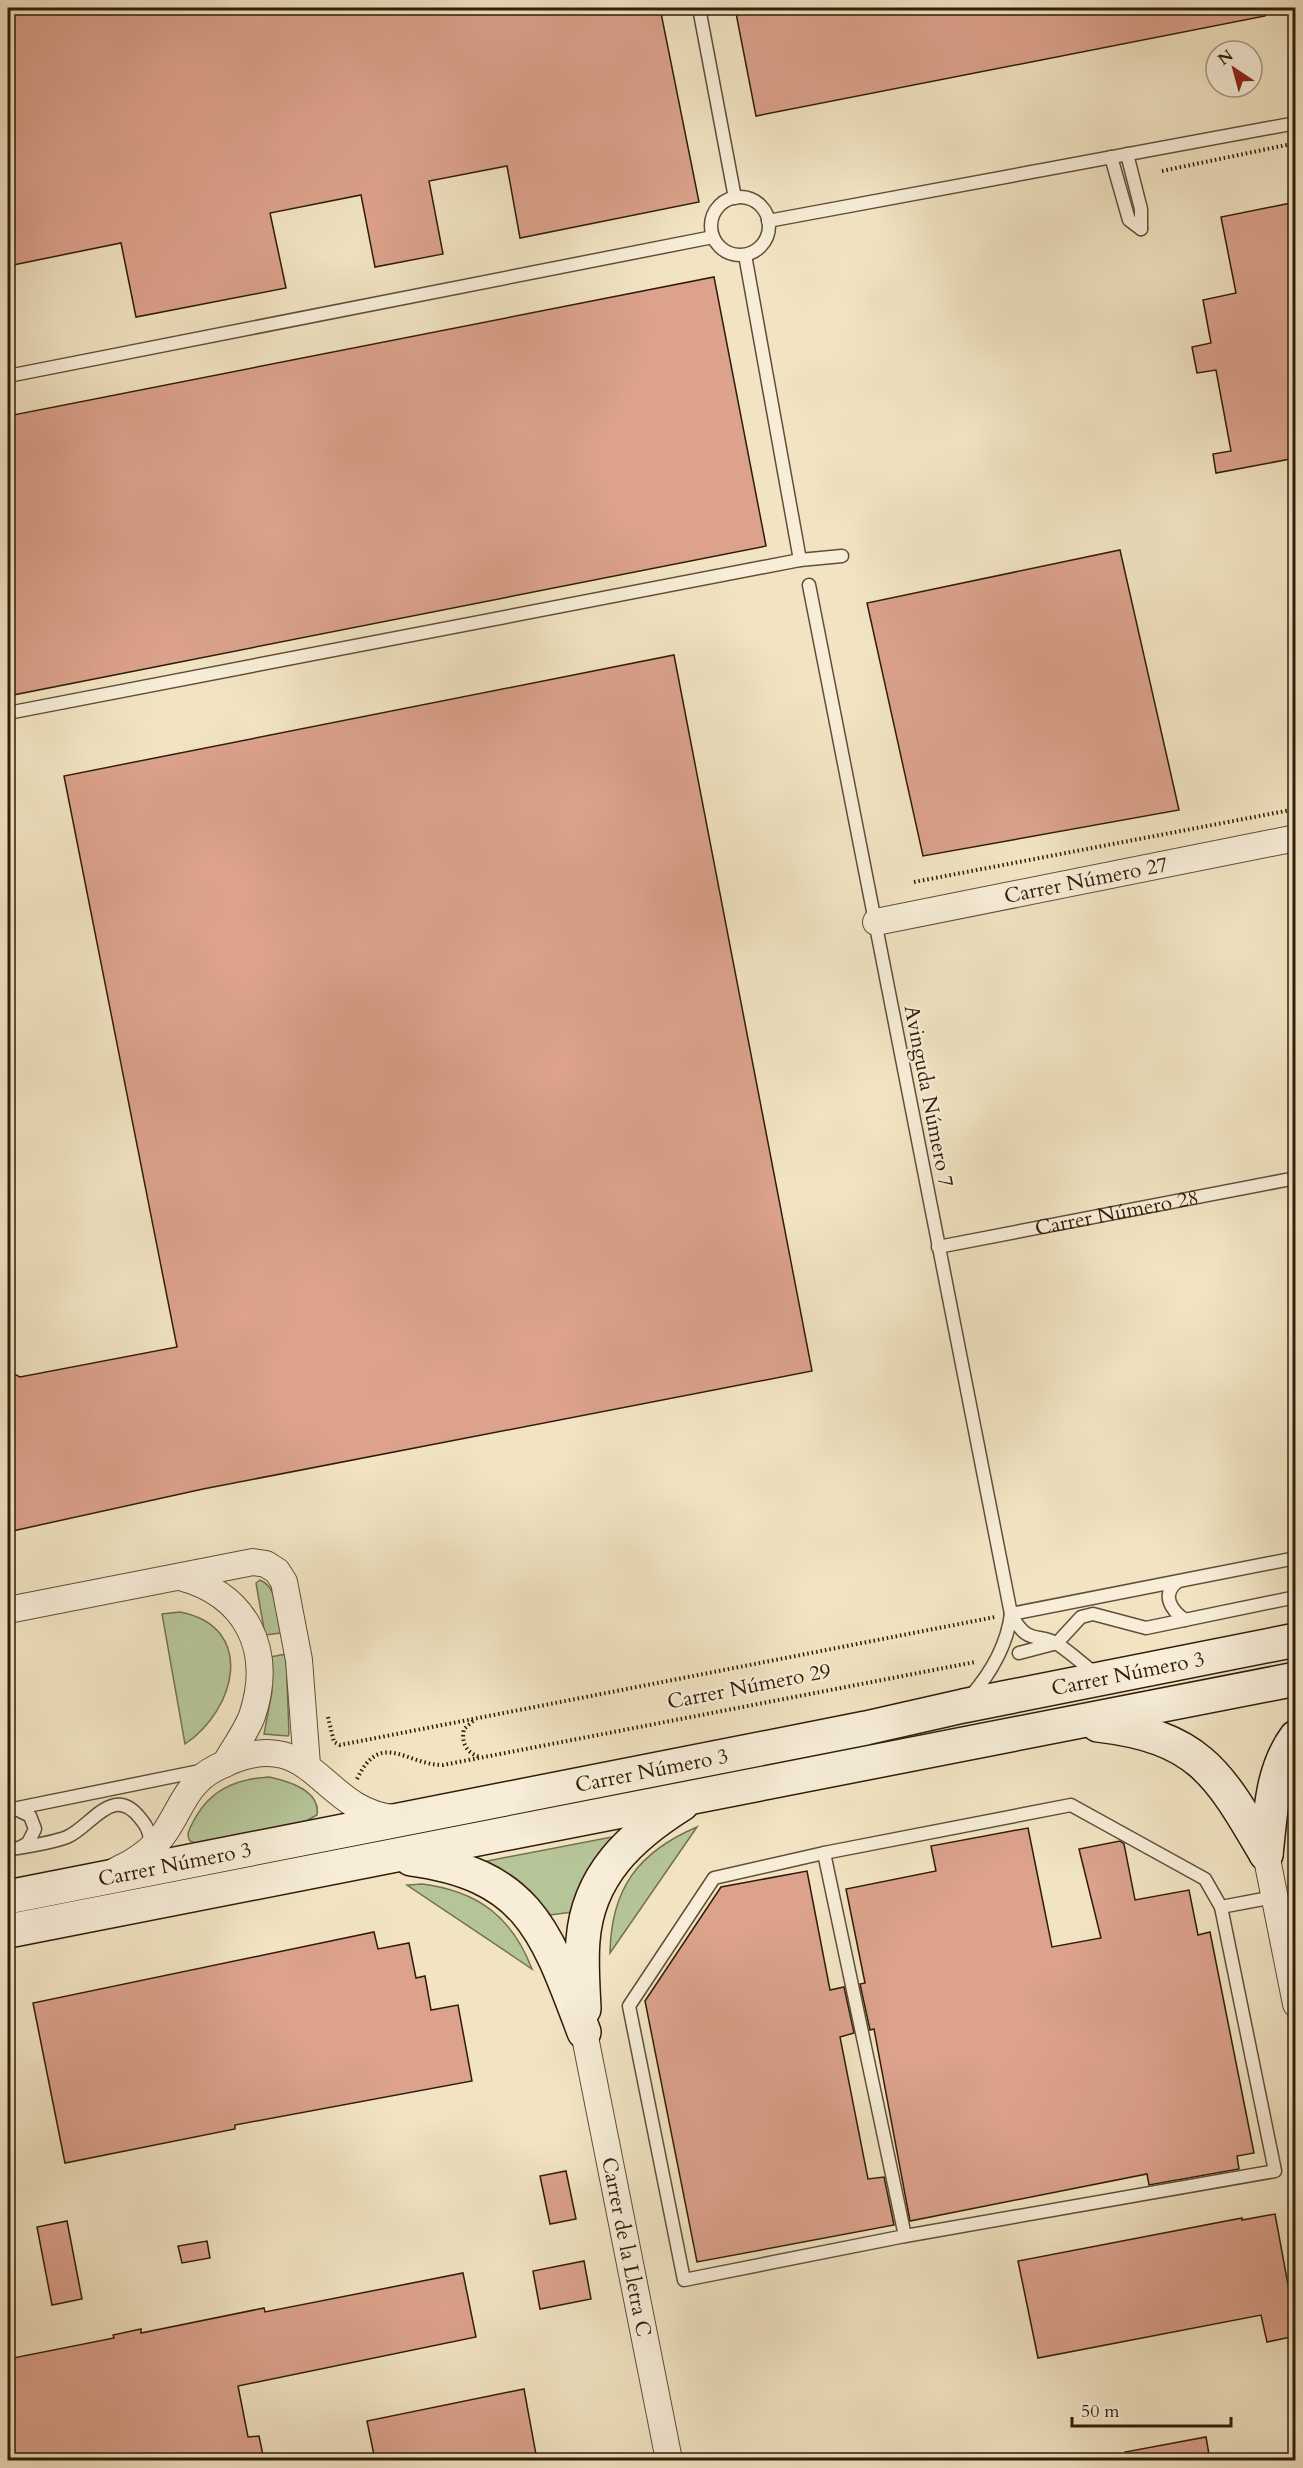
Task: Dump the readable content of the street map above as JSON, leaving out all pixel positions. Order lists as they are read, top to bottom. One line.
{"streets":{"main road":["Carrer Número 3"],"street":["Carrer Número 27","Carrer de la Lletra C"],"lane":["Avinguda Número 7","Carrer Número 28"],"path":["Carrer Número 29"]},"crossings":[["Carrer Número 27","Avinguda Número 7"],["Avinguda Número 7","Carrer Número 28"],["Avinguda Número 7","Carrer Número 3"],["Avinguda Número 7","Carrer Número 29"]],"scale_bar":"50 m","north":"top left"}
